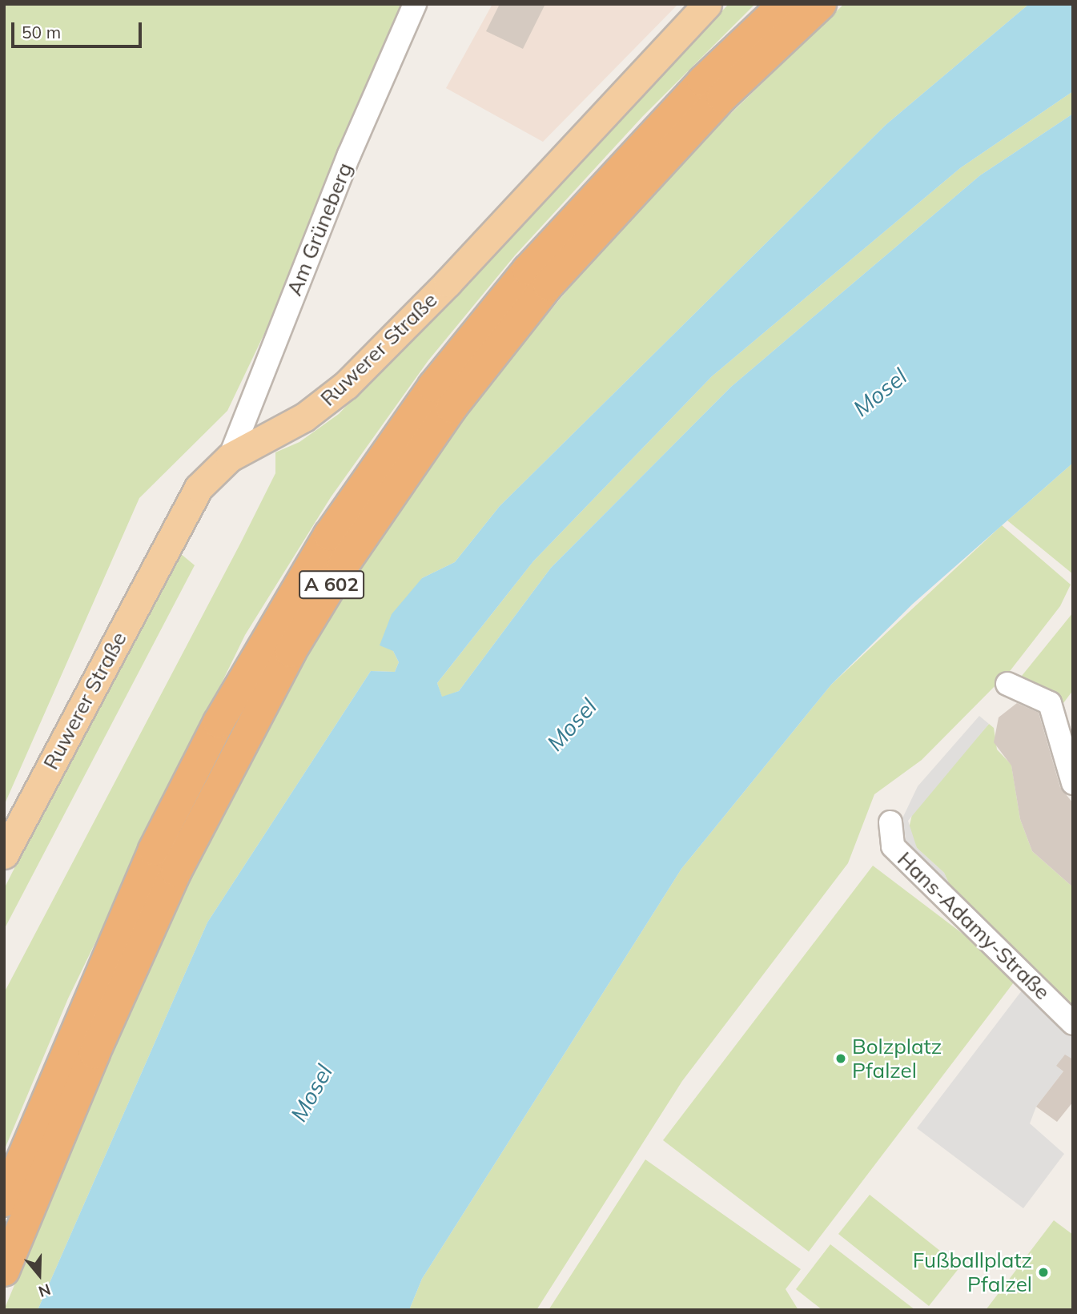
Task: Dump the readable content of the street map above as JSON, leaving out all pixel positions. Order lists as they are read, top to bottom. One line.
{"streets":{"highway":["A 602"],"main road":["Ruwerer Straße"],"street":["Am Grüneberg","Hans-Adamy-Straße"]},"crossings":[["Am Grüneberg","Ruwerer Straße"]],"water":["Mosel"],"places":["Bolzplatz Pfalzel","Fußballplatz Pfalzel"],"scale_bar":"50 m","north":"bottom"}
